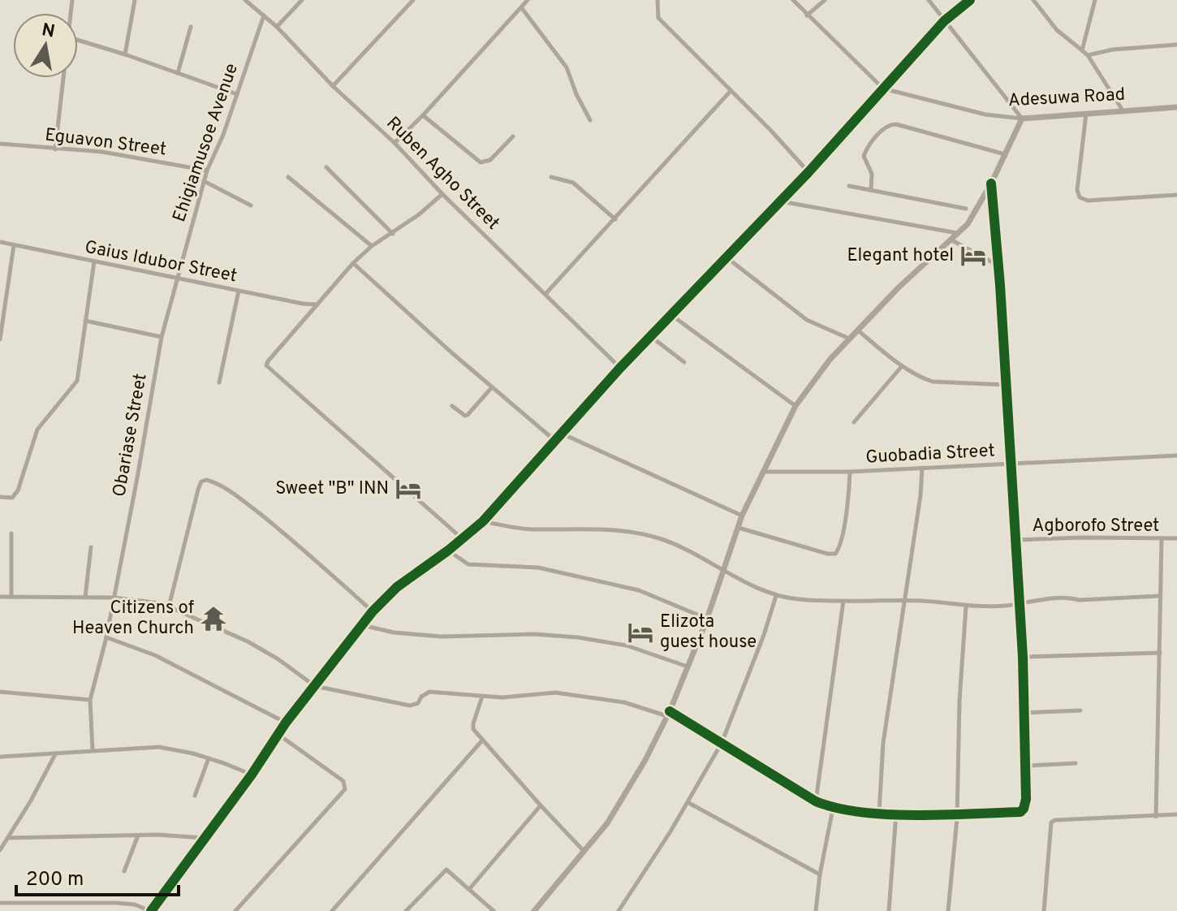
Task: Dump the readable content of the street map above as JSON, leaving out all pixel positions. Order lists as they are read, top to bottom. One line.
{"streets":{"street":["Adesuwa Road","Eguavon Street","Ehigiamusoe Avenue","Ruben Agho Street","Gaius Idubor Street","Obariase Street","Guobadia Street","Agborofo Street"]},"crossings":[["Eguavon Street","Ehigiamusoe Avenue"],["Ehigiamusoe Avenue","Ruben Agho Street"],["Ehigiamusoe Avenue","Gaius Idubor Street"],["Ehigiamusoe Avenue","Obariase Street"],["Gaius Idubor Street","Obariase Street"]],"places":{"hotel":["Elegant hotel","Sweet \"B\" INN","Elizota guest house"],"temple":["Citizens of Heaven Church"]},"scale_bar":"200 m","north":"top"}
